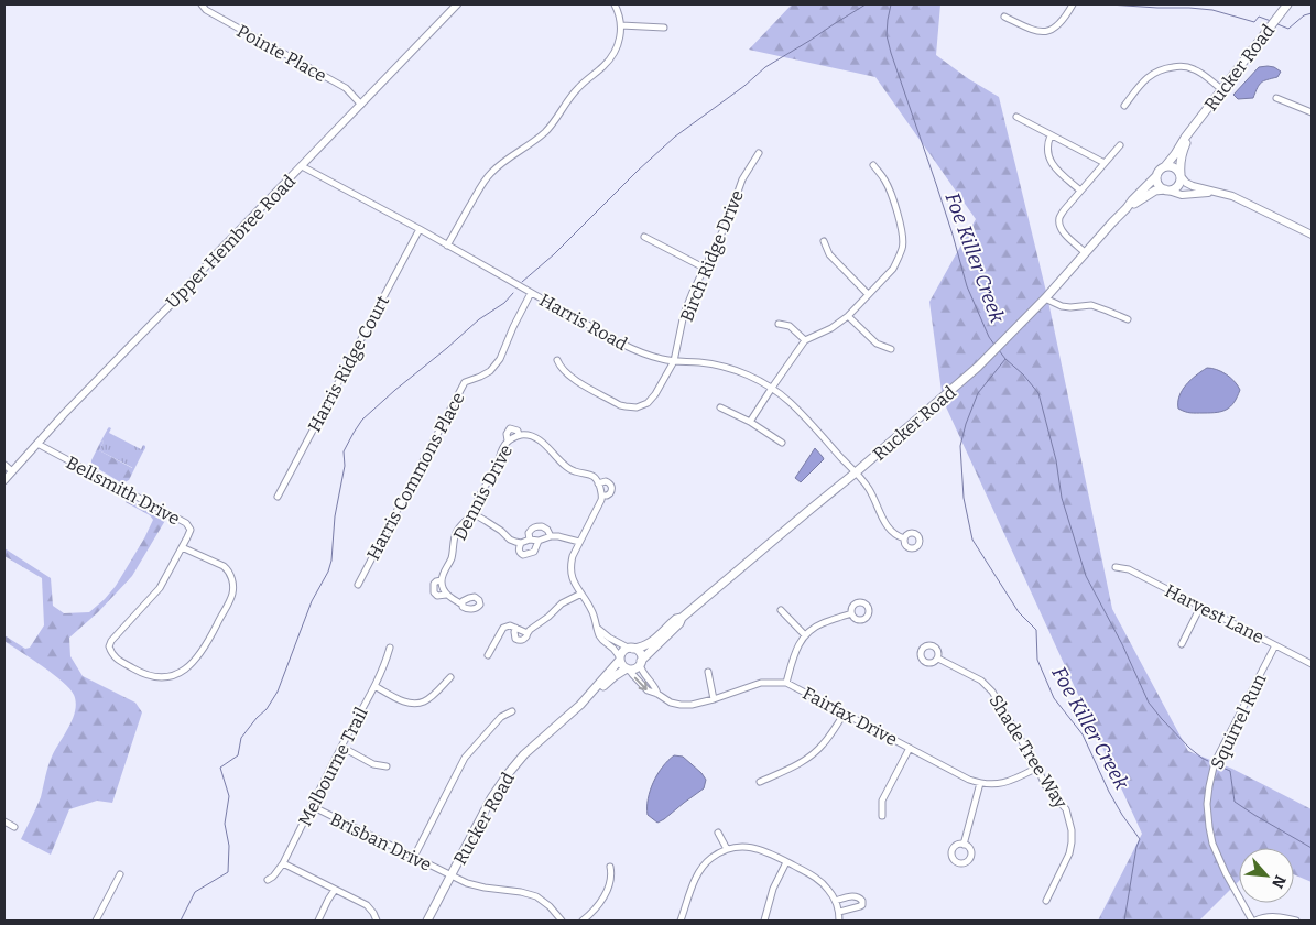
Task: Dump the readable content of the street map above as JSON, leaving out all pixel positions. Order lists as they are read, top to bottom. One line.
{"streets":{"main road":["Rucker Road"],"street":["Pointe Place","Upper Hembree Road","Birch Ridge Drive","Harris Road","Harris Ridge Court","Harris Commons Place","Bellsmith Drive","Dennis Drive","Harvest Lane","Fairfax Drive","Squirrel Run","Shade Tree Way","Melbourne Trail","Brisban Drive"]},"crossings":[["Pointe Place","Upper Hembree Road"],["Rucker Road","Harris Road"],["Rucker Road","Fairfax Drive"],["Rucker Road","Brisban Drive"],["Upper Hembree Road","Harris Road"],["Upper Hembree Road","Bellsmith Drive"],["Birch Ridge Drive","Harris Road"],["Harris Road","Harris Ridge Court"],["Harris Road","Harris Commons Place"],["Harvest Lane","Squirrel Run"],["Fairfax Drive","Shade Tree Way"],["Melbourne Trail","Brisban Drive"]],"water":["Foe Killer Creek"],"north":"bottom right"}
